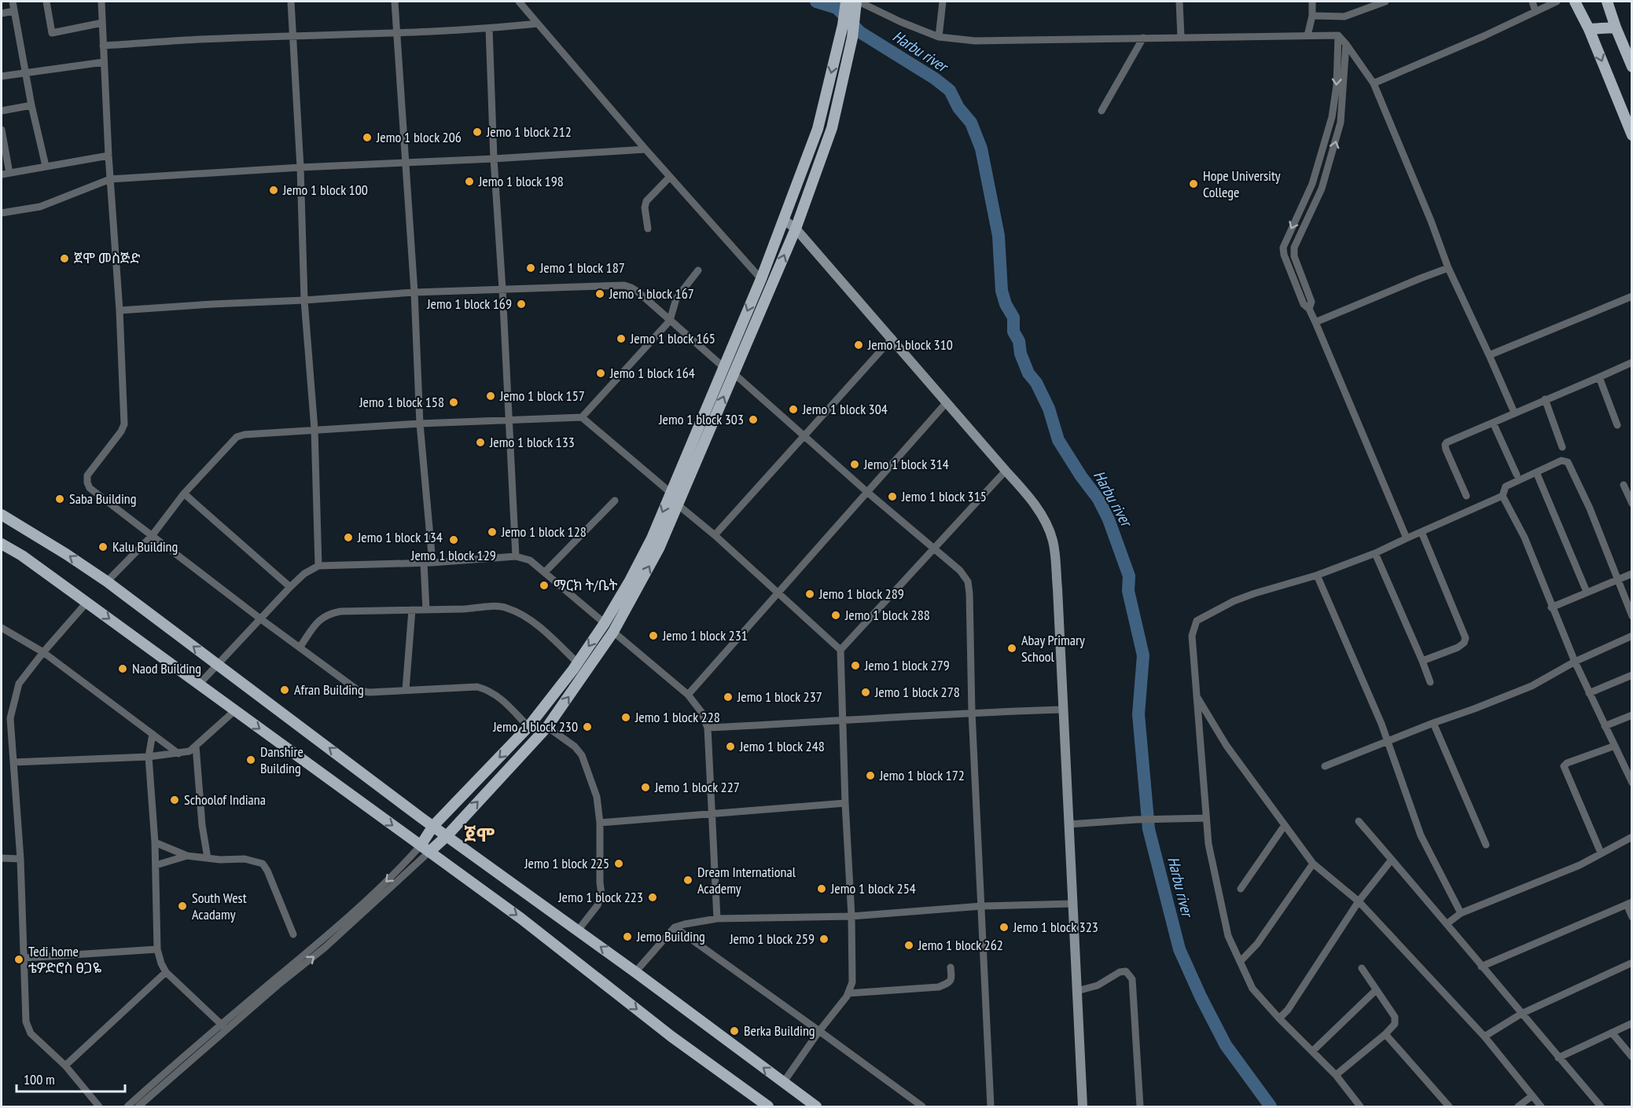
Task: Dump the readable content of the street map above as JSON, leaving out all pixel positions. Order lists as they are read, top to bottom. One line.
{"districts":["ጀሞ"],"water":["Harbu river"],"places":["Jemo 1 block 212","Jemo 1 block 206","Jemo 1 block 198","Hope University College","Jemo 1 block 100","ጀሞ መስጅድ","Jemo 1 block 187","Jemo 1 block 167","Jemo 1 block 169","Jemo 1 block 165","Jemo 1 block 310","Jemo 1 block 164","Jemo 1 block 157","Jemo 1 block 158","Jemo 1 block 304","Jemo 1 block 303","Jemo 1 block 133","Jemo 1 block 314","Jemo 1 block 315","Saba Building","Jemo 1 block 128","Jemo 1 block 134","Jemo 1 block 129","Kalu Building","ማርክ ት/ቤት","Jemo 1 block 289","Jemo 1 block 288","Jemo 1 block 231","Abay Primary School","Jemo 1 block 279","Naod Building","Afran Building","Jemo 1 block 278","Jemo 1 block 237","Jemo 1 block 228","Jemo 1 block 230","Jemo 1 block 248","Danshire Building","Jemo 1 block 172","Jemo 1 block 227","Schoolof Indiana","Jemo 1 block 225","Dream International Academy","Jemo 1 block 254","Jemo 1 block 223","South West Acadamy","Jemo 1 block 323","Jemo Building","Jemo 1 block 259","Jemo 1 block 262","Tedi home ቴዎድሮስ ፀጋዬ","Berka Building"],"scale_bar":"100 m"}
